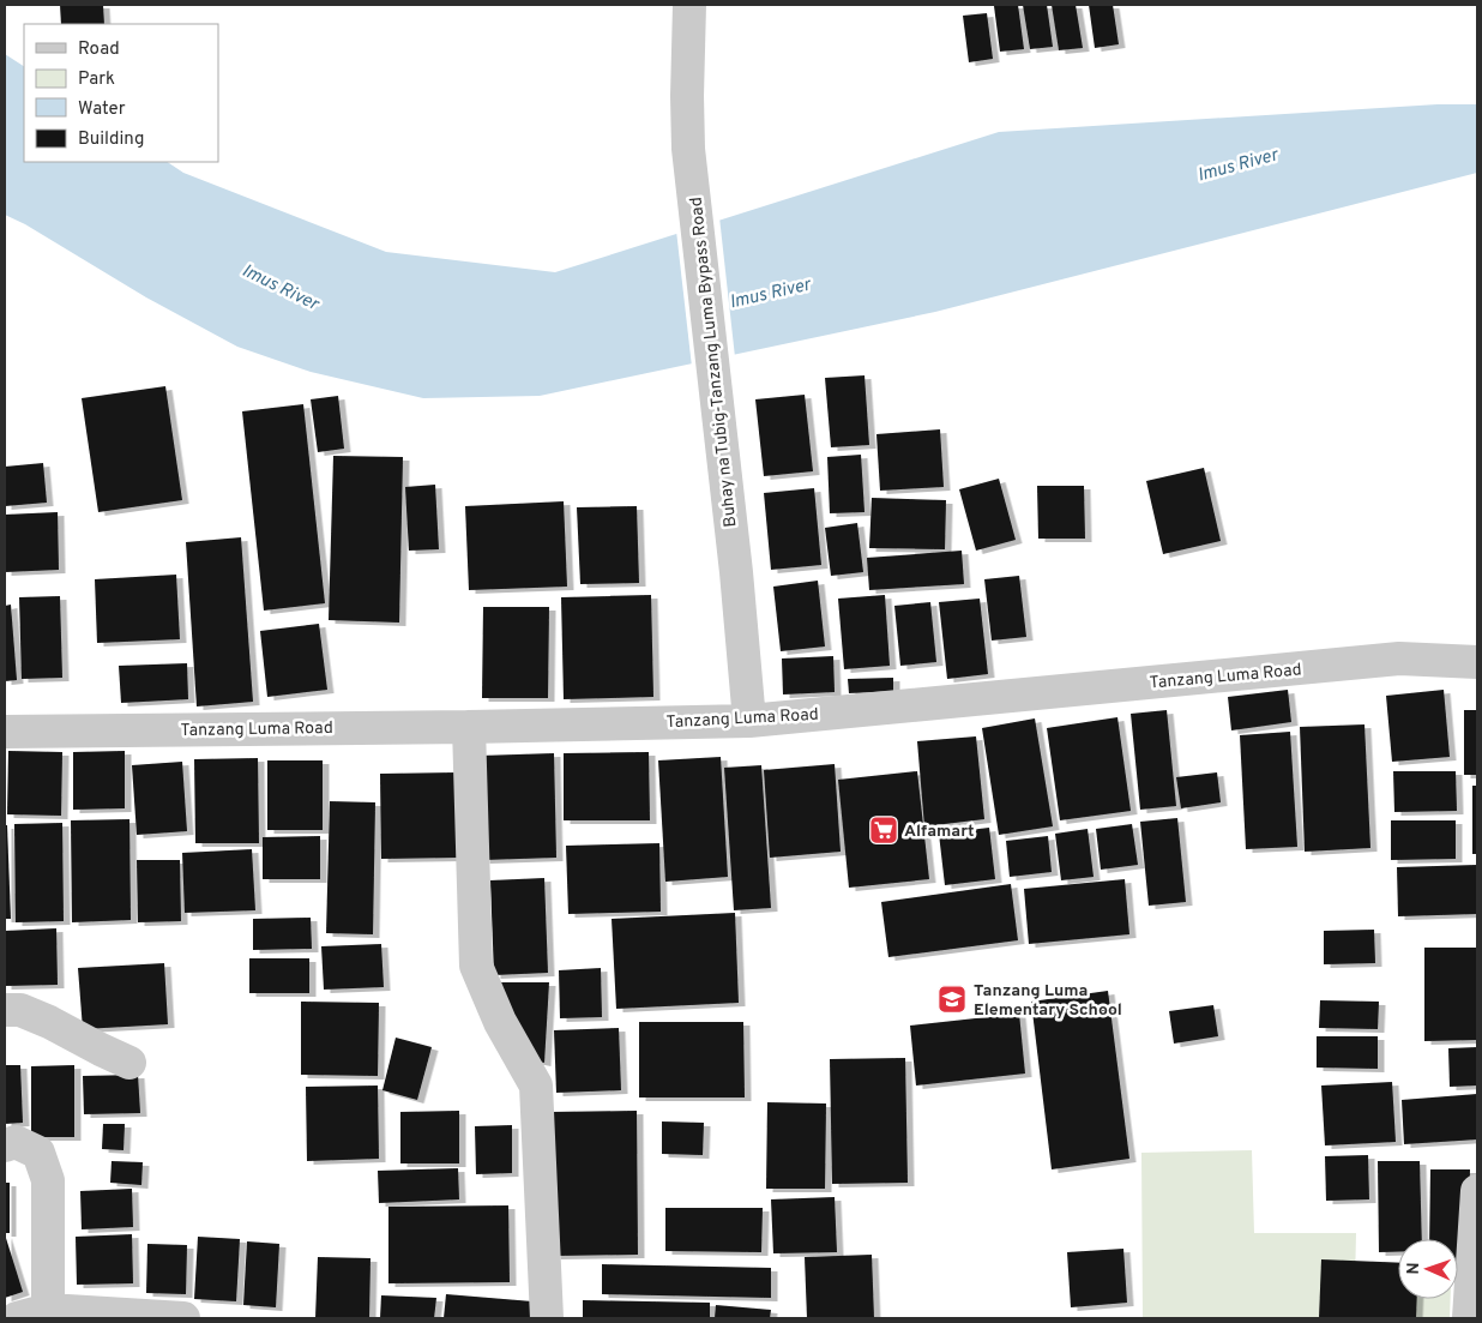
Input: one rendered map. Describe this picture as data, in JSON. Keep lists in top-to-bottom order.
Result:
{
  "streets": {
    "street": ["Buhay na Tubig-Tanzang Luma Bypass Road", "Tanzang Luma Road"]
  },
  "crossings": [
    ["Buhay na Tubig-Tanzang Luma Bypass Road", "Tanzang Luma Road"]
  ],
  "water": ["Imus River"],
  "places": {
    "supermarket": ["Alfamart"],
    "school or university": ["Tanzang Luma Elementary School"]
  },
  "legend": [
    "Road",
    "Park",
    "Water",
    "Building"
  ],
  "north": "left"
}
